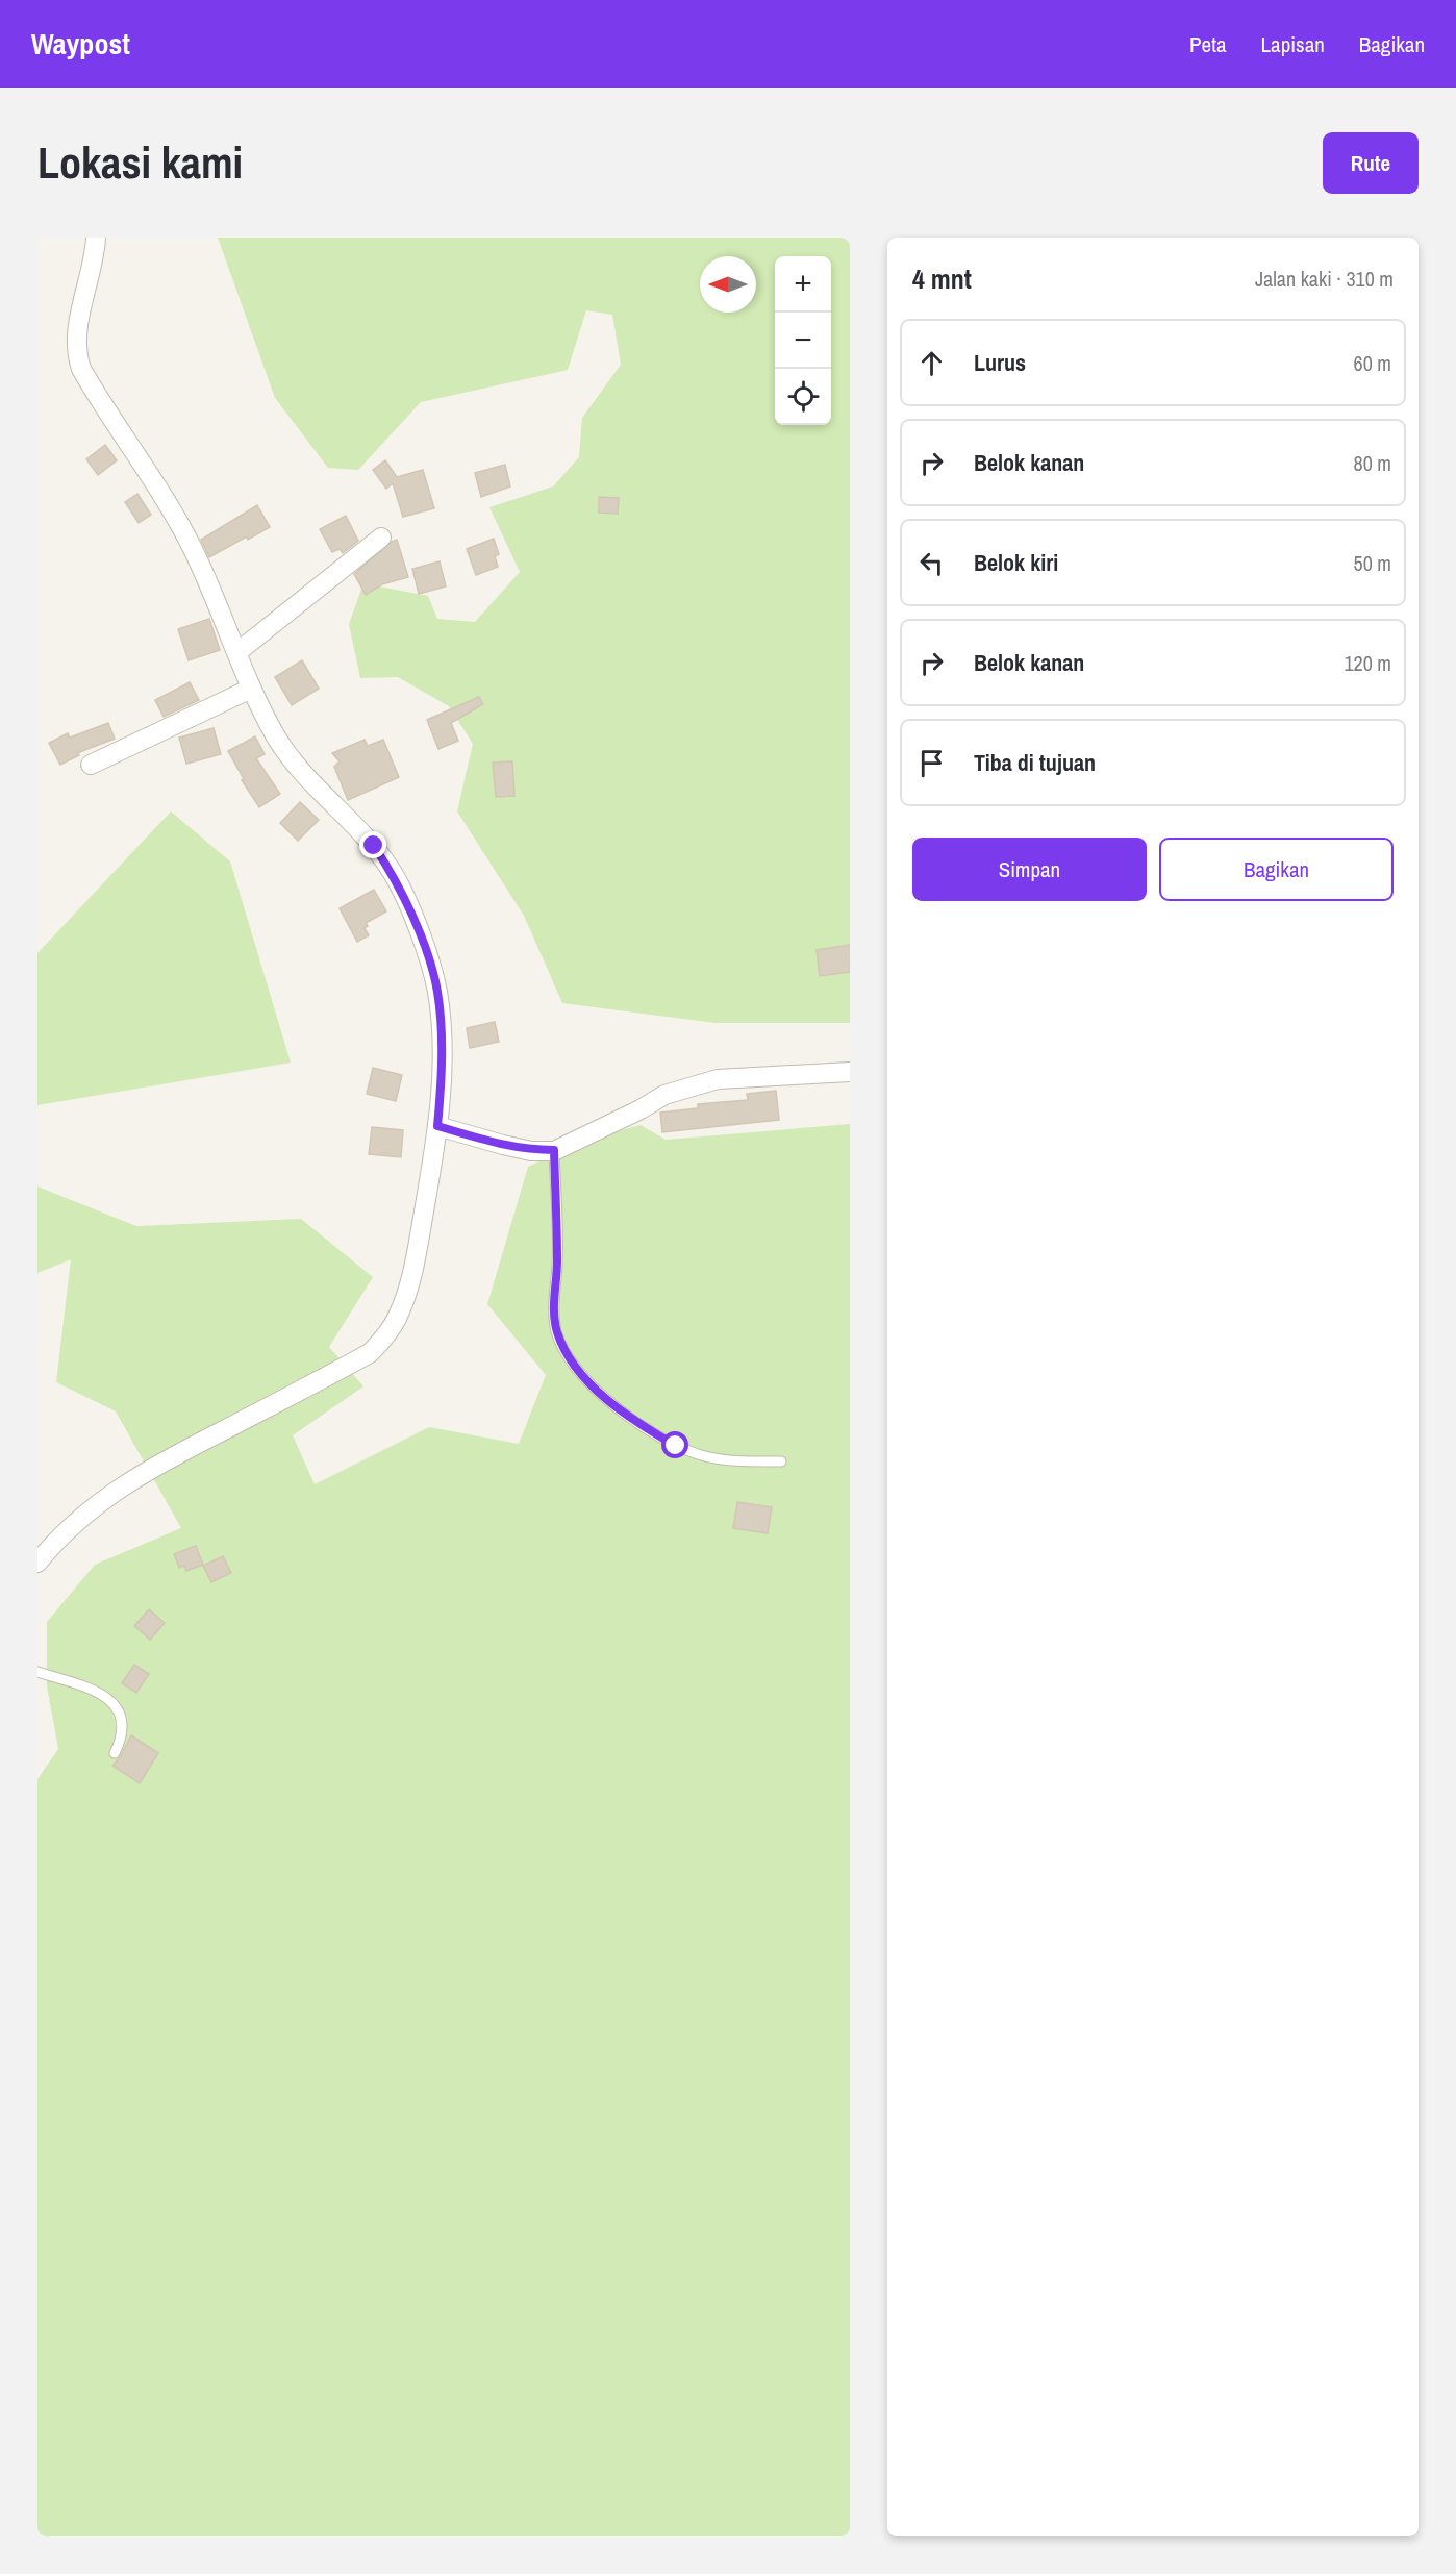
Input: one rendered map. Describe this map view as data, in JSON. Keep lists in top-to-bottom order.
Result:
{
  "north": "left",
  "page": {
    "header": "Waypost",
    "nav": ["Peta", "Lapisan", "Bagikan"],
    "buttons": [
      "Rute",
      ["Simpan", "Bagikan"]
    ],
    "title": "Lokasi kami",
    "heading": ["4 mnt", "Jalan kaki · 310 m"],
    "map_buttons": ["+", "−"],
    "list": [
      ["Lurus", "60 m"],
      ["Belok kanan", "80 m"],
      ["Belok kiri", "50 m"],
      ["Belok kanan", "120 m"],
      "Tiba di tujuan"
    ]
  }
}
